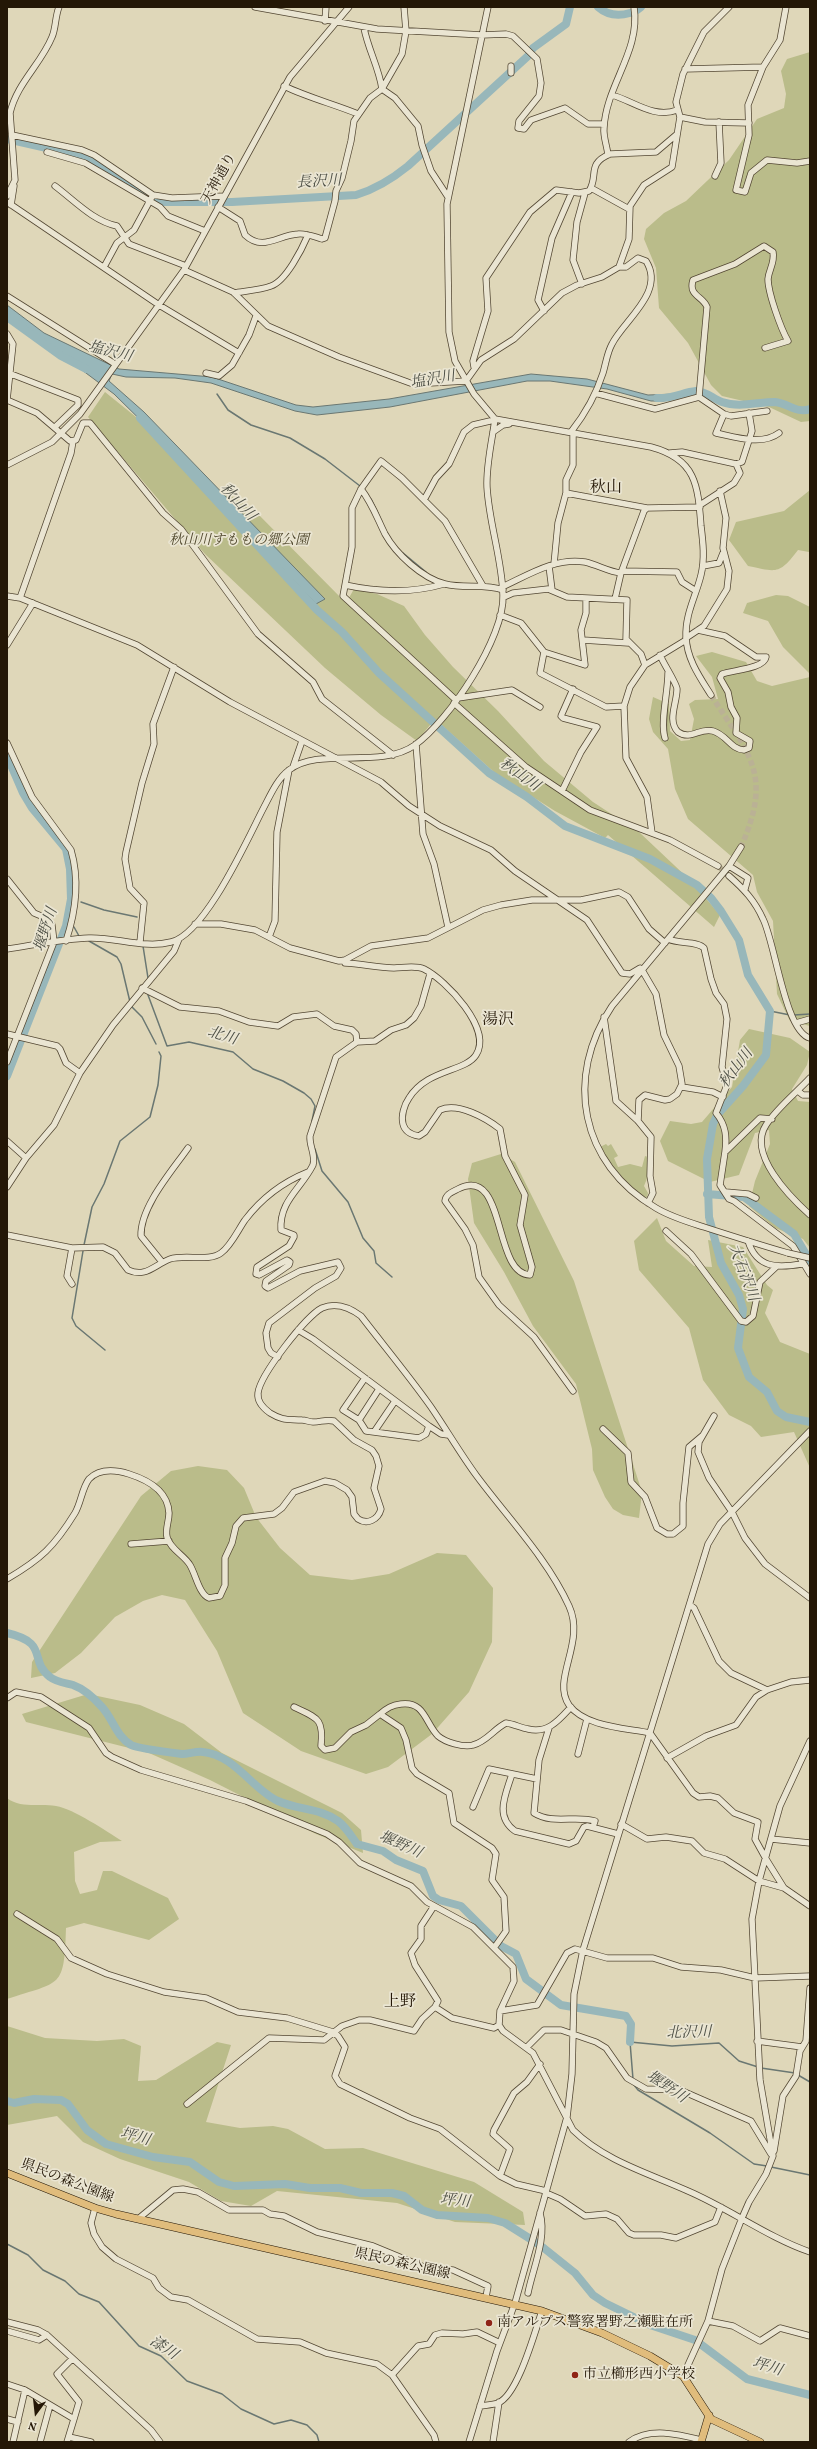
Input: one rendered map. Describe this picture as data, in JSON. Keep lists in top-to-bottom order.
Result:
{
  "streets": {
    "main road": ["県民の森公園線"],
    "street": ["天神通り"]
  },
  "districts": ["秋山", "湯沢", "上野"],
  "water": [
    "長沢川",
    "塩沢川",
    "秋山川",
    "堰野川",
    "北川",
    "大石沢川",
    "北沢川",
    "坪川",
    "漆川"
  ],
  "parks": ["秋山川すももの郷公園"],
  "places": ["南アルプス警察署野之瀬駐在所", "市立櫛形西小学校"],
  "north": "bottom"
}
